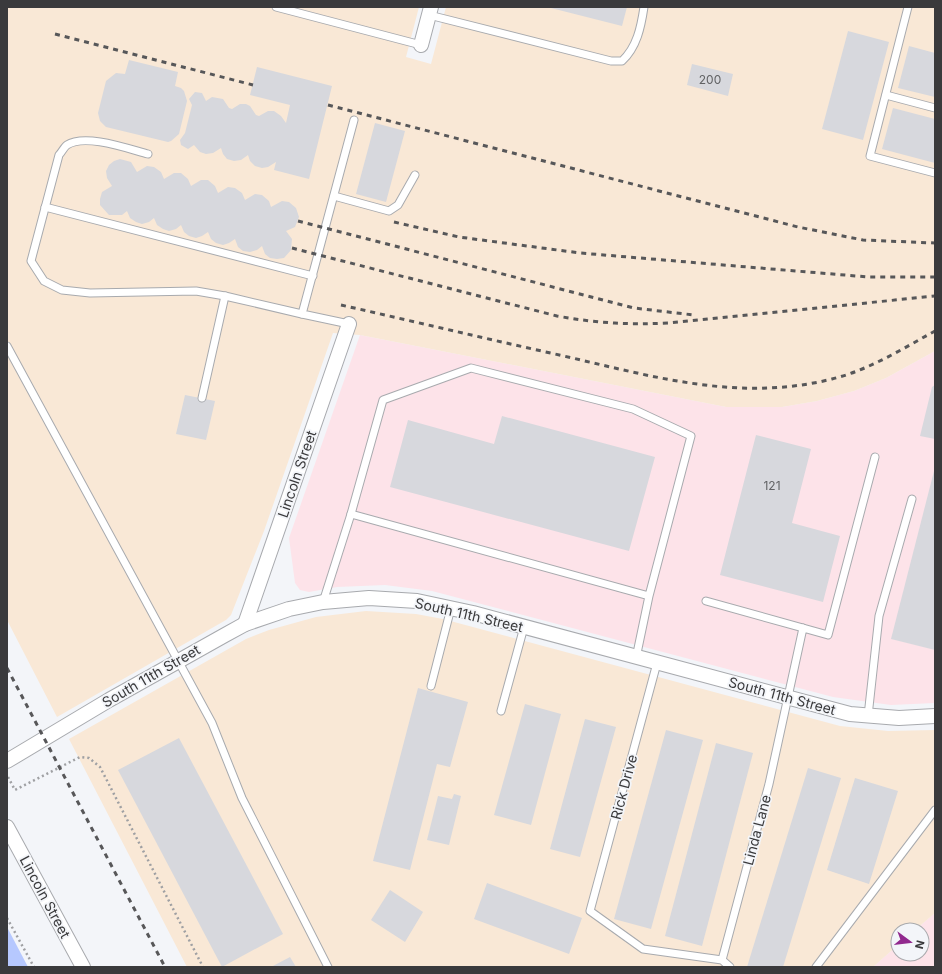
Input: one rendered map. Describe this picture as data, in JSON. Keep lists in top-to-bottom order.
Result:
{
  "streets": {
    "street": ["Lincoln Street", "South 11th Street"],
    "lane": ["Rick Drive", "Linda Lane"]
  },
  "crossings": [
    ["Lincoln Street", "South 11th Street"],
    ["South 11th Street", "Rick Drive"],
    ["South 11th Street", "Linda Lane"],
    ["Rick Drive", "Linda Lane"]
  ],
  "house_numbers": ["200", "121"],
  "north": "right"
}
